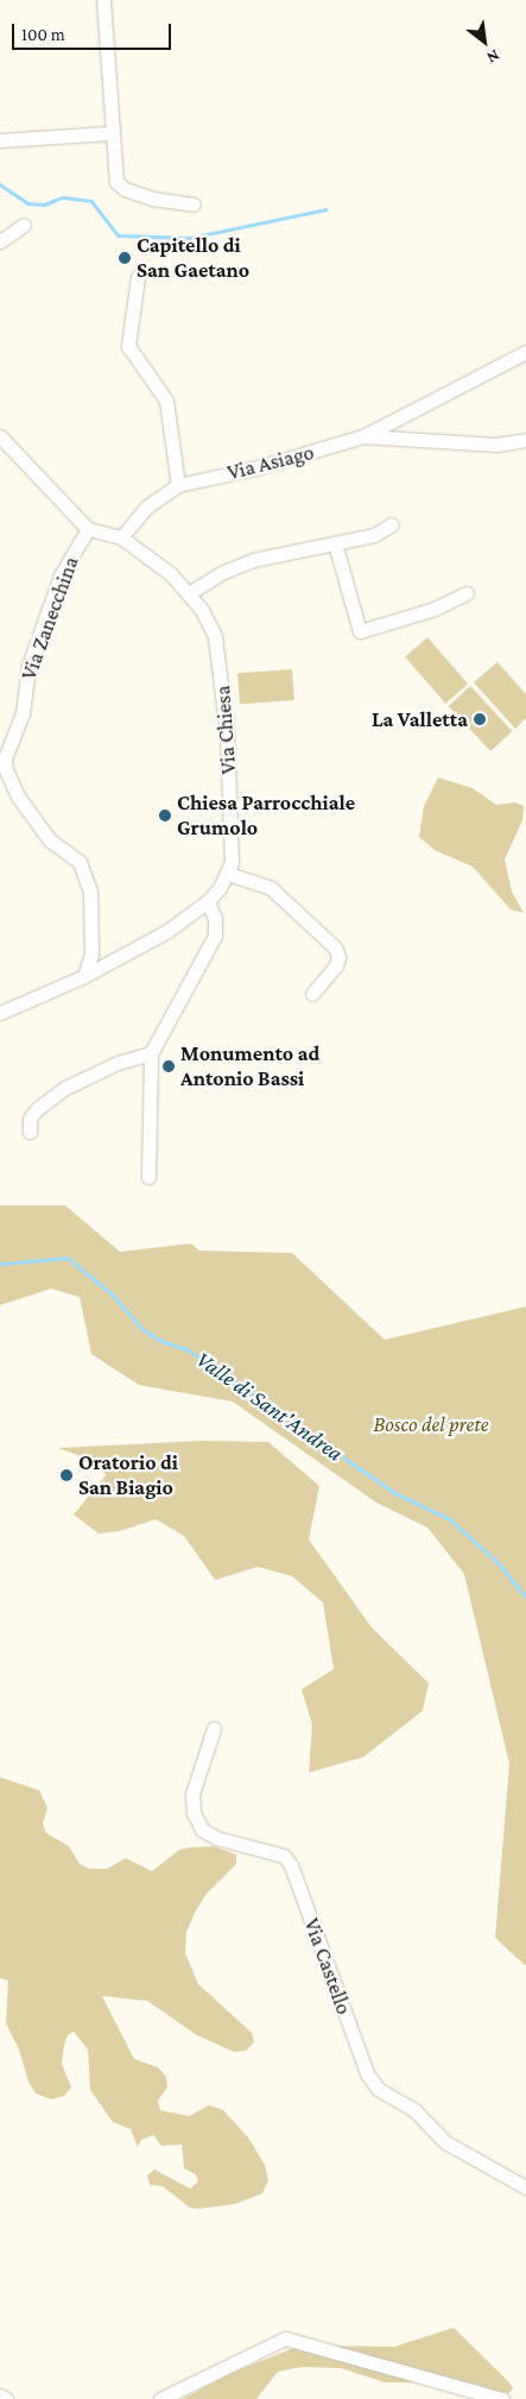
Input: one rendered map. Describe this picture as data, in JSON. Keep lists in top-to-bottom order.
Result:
{
  "streets": {
    "street": [
      "Via Asiago",
      "Via Zanecchina",
      "Via Chiesa",
      "Via Castello"
    ]
  },
  "crossings": [
    ["Via Asiago", "Via Chiesa"],
    ["Via Zanecchina", "Via Chiesa"]
  ],
  "water": ["Valle di Sant'Andrea"],
  "parks": ["Bosco del prete"],
  "places": [
    "Capitello di San Gaetano",
    "La Valletta",
    "Chiesa Parrocchiale Grumolo",
    "Monumento ad Antonio Bassi",
    "Oratorio di San Biagio"
  ],
  "scale_bar": "100 m",
  "north": "bottom right"
}
